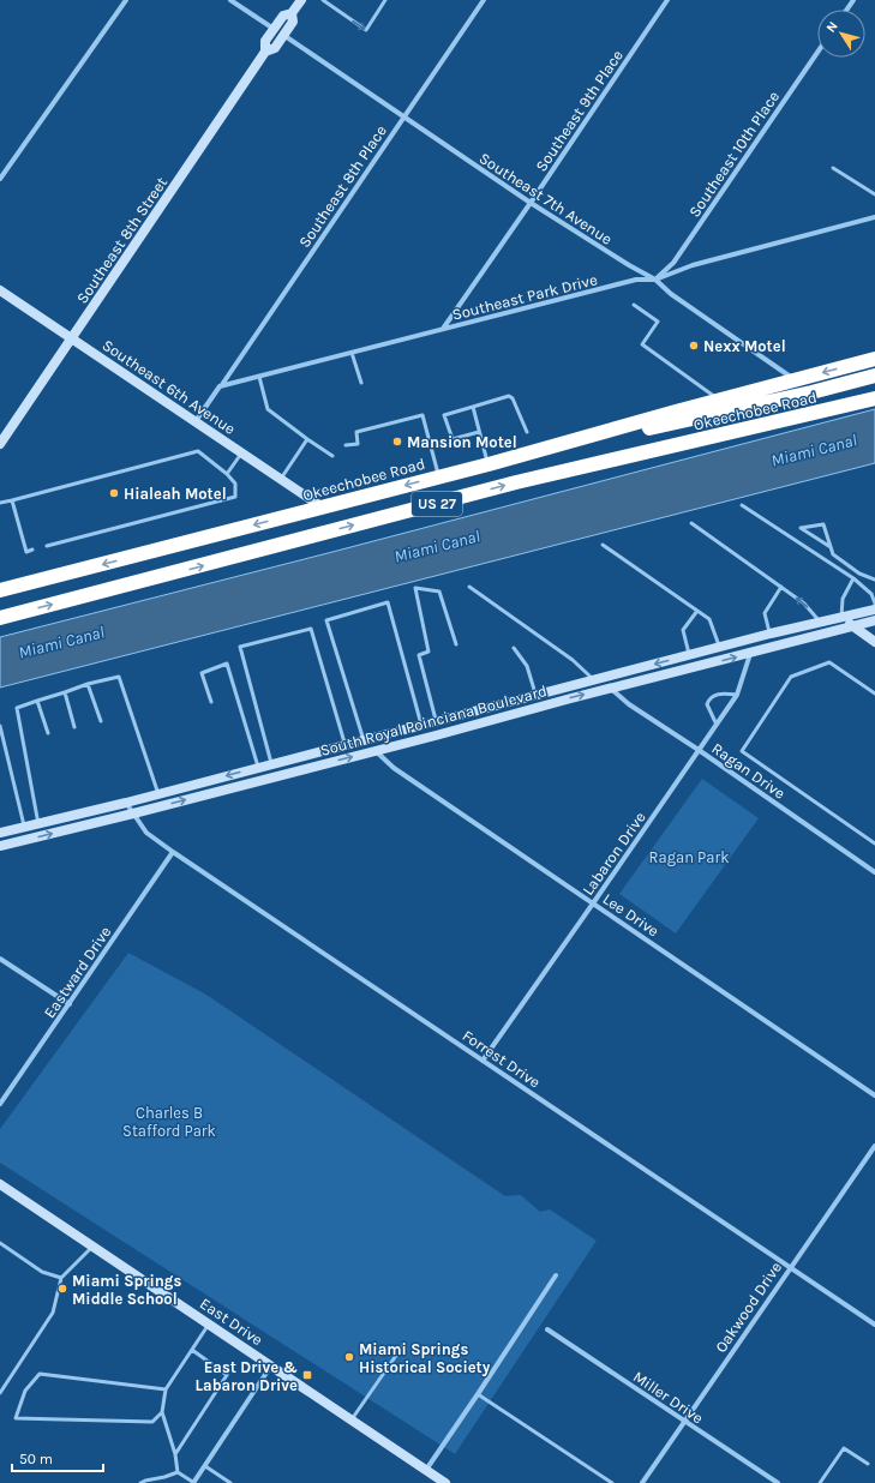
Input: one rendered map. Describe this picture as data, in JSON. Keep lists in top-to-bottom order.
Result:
{
  "streets": {
    "highway": ["Okeechobee Road", "US 27"],
    "street": [
      "Southeast 9th Place",
      "Southeast 10th Place",
      "Southeast 8th Place",
      "Southeast 7th Avenue",
      "Southeast 8th Street",
      "Southeast Park Drive",
      "Southeast 6th Avenue",
      "South Royal Poinciana Boulevard",
      "Ragan Drive",
      "Labaron Drive",
      "Lee Drive",
      "Eastward Drive",
      "Forrest Drive",
      "Oakwood Drive",
      "East Drive",
      "Miller Drive"
    ]
  },
  "crossings": [
    ["Southeast 9th Place", "Southeast 7th Avenue"],
    ["Southeast 9th Place", "Southeast Park Drive"],
    ["Southeast 10th Place", "Southeast 7th Avenue"],
    ["Southeast 10th Place", "Southeast Park Drive"],
    ["Southeast 8th Place", "Southeast 7th Avenue"],
    ["Southeast 8th Place", "Southeast Park Drive"],
    ["Southeast 7th Avenue", "Southeast 8th Street"],
    ["Southeast 7th Avenue", "Southeast Park Drive"],
    ["Southeast 7th Avenue", "Okeechobee Road"],
    ["Southeast 8th Street", "Southeast 6th Avenue"],
    ["Southeast 6th Avenue", "Okeechobee Road"],
    ["South Royal Poinciana Boulevard", "Ragan Drive"],
    ["South Royal Poinciana Boulevard", "Labaron Drive"],
    ["South Royal Poinciana Boulevard", "Lee Drive"],
    ["South Royal Poinciana Boulevard", "Forrest Drive"],
    ["Ragan Drive", "Labaron Drive"],
    ["Labaron Drive", "Lee Drive"],
    ["Labaron Drive", "Forrest Drive"],
    ["Eastward Drive", "Forrest Drive"],
    ["Forrest Drive", "Oakwood Drive"],
    ["Oakwood Drive", "Miller Drive"]
  ],
  "water": ["Miami Canal"],
  "parks": ["Ragan Park", "Charles B Stafford Park"],
  "places": {
    "other": [
      "Nexx Motel",
      "Mansion Motel",
      "Hialeah Motel",
      "Miami Springs Middle School",
      "Miami Springs Historical Society"
    ],
    "transit": ["East Drive & Labaron Drive"]
  },
  "scale_bar": "50 m",
  "north": "top left"
}
